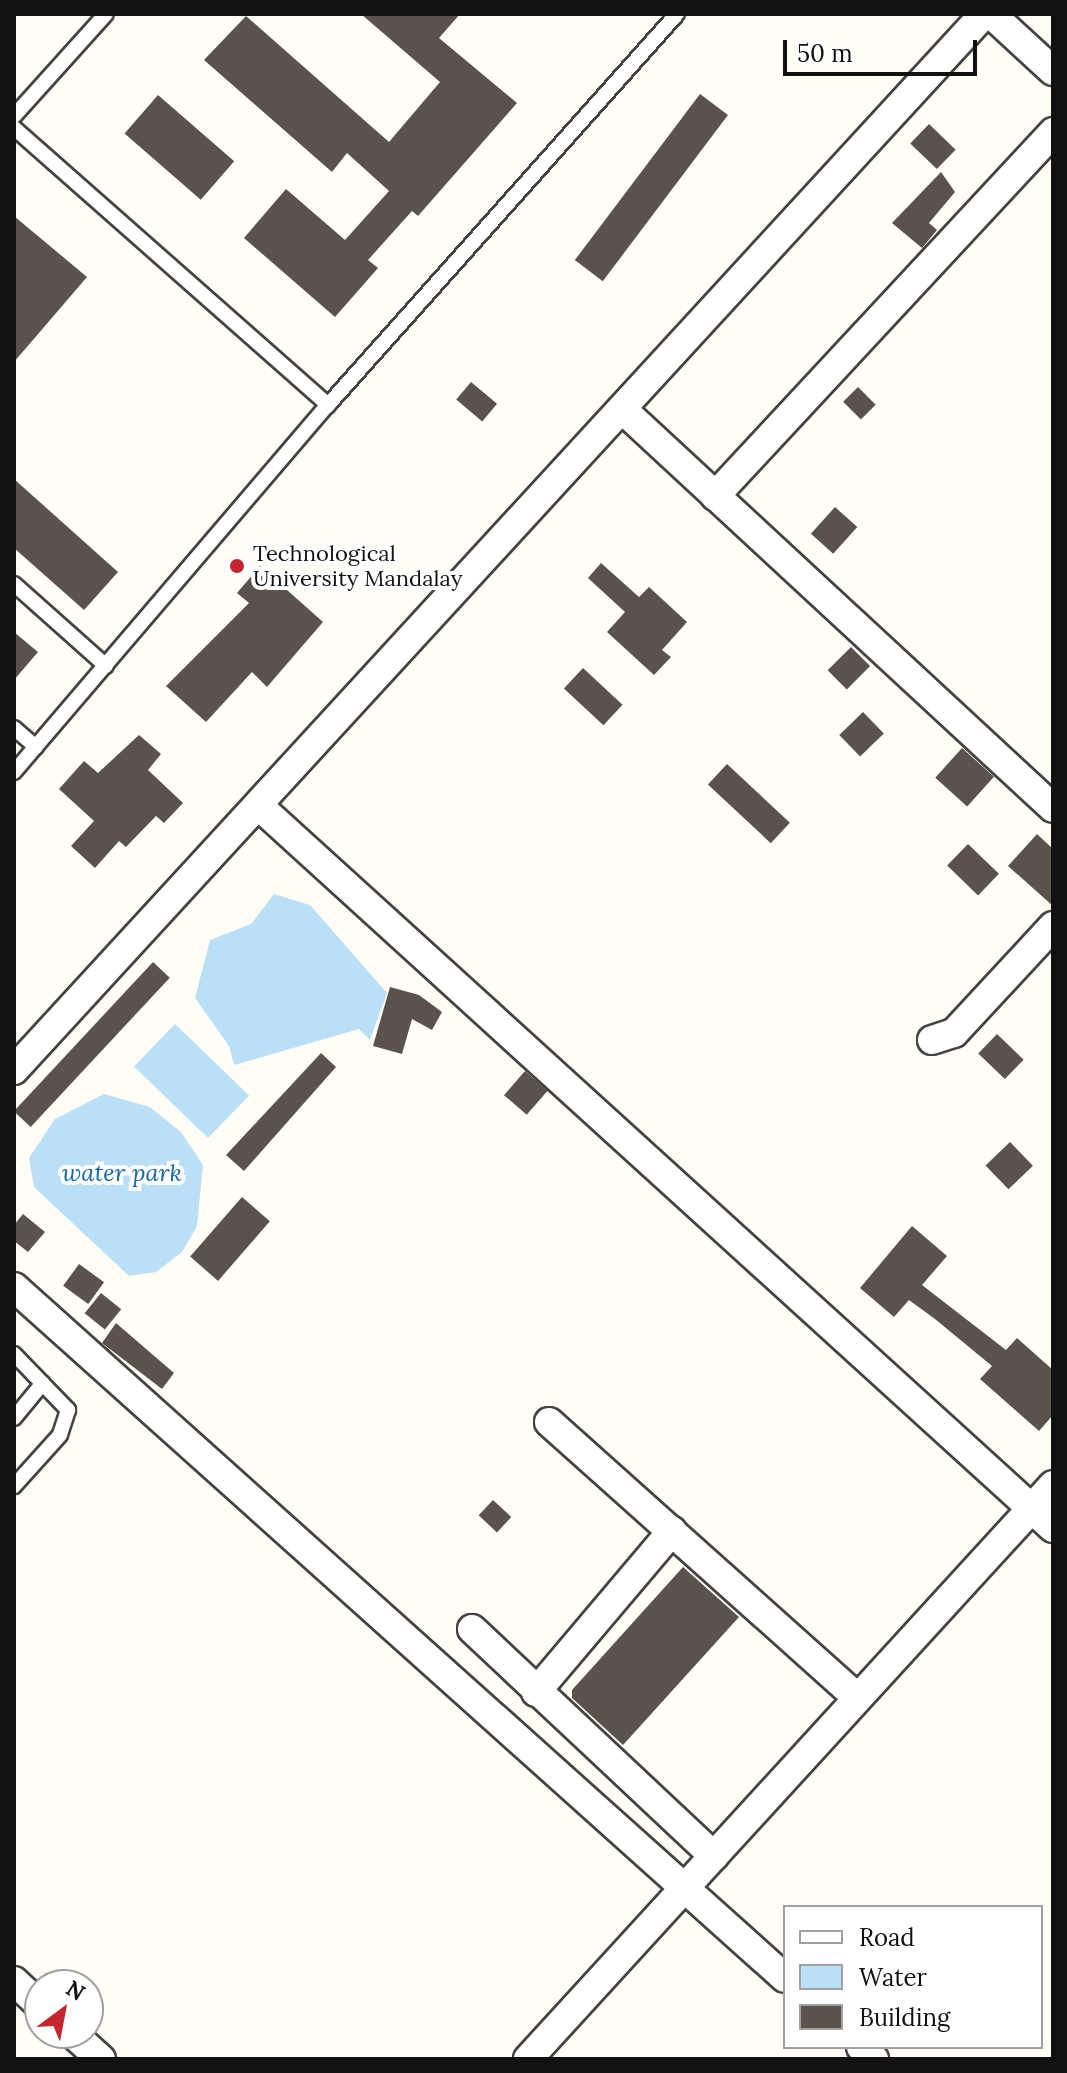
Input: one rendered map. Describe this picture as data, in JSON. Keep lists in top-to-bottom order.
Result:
{
  "water": ["water park"],
  "places": ["Technological University Mandalay"],
  "legend": ["Road", "Water", "Building"],
  "scale_bar": "50 m",
  "north": "top right"
}
